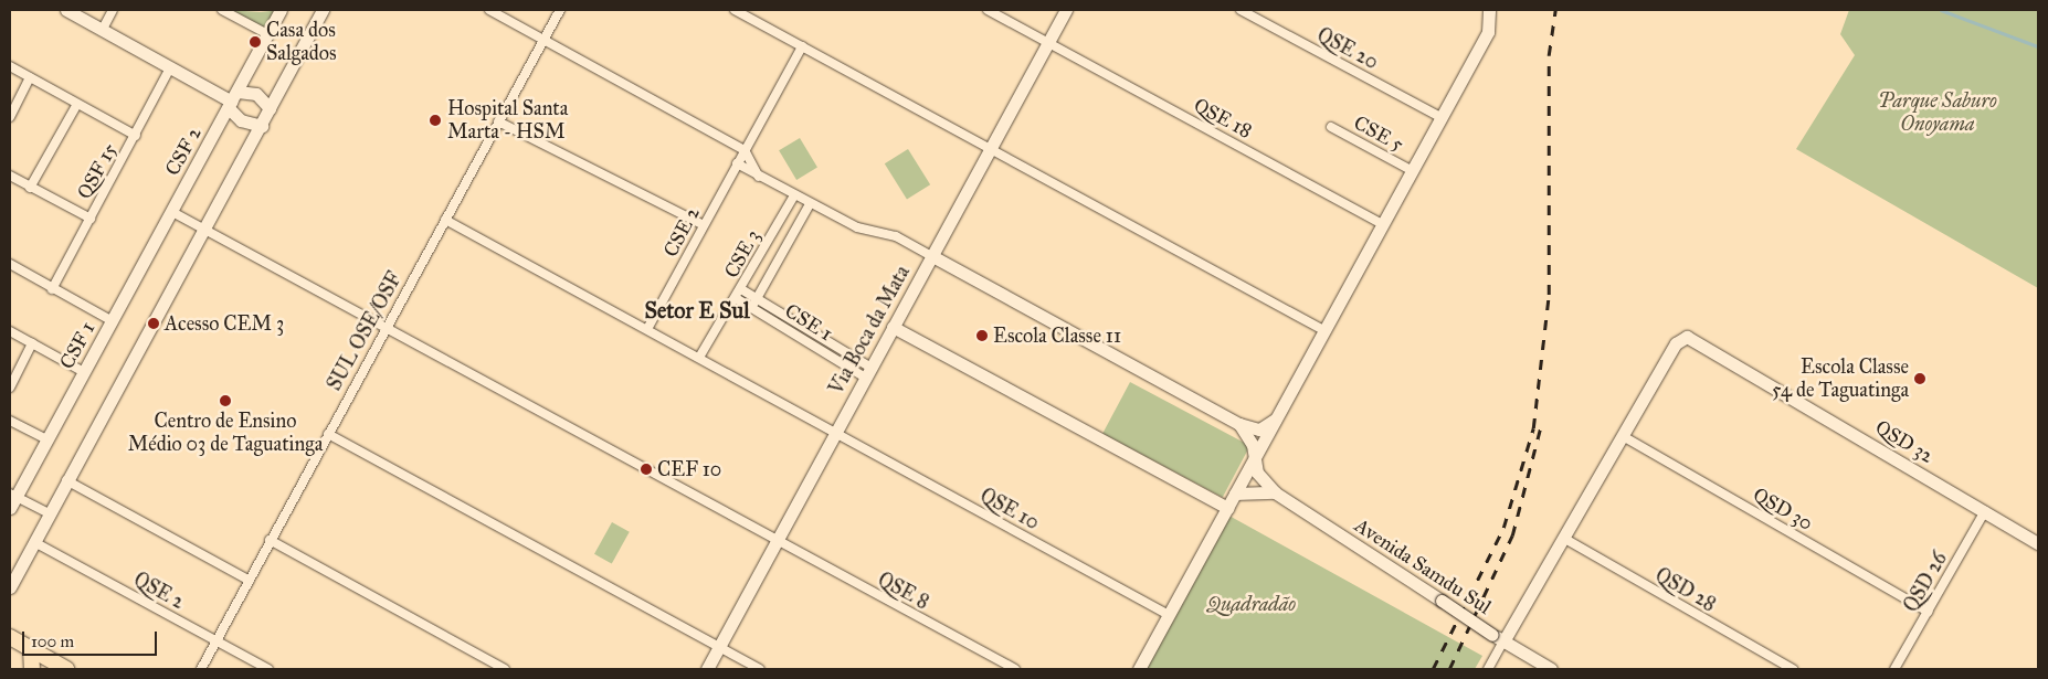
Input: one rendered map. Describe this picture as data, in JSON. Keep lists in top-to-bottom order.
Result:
{
  "streets": {
    "street": [
      "QSE 20",
      "QSE 18",
      "CSE 5",
      "CSF 2",
      "QSF 15",
      "CSE 2",
      "CSE 3",
      "CSE 1",
      "Via Boca da Mata",
      "SUL OSE/OSF",
      "CSF 1",
      "QSD 32",
      "QSE 10",
      "QSD 30",
      "Avenida Samdu Sul",
      "QSD 26",
      "QSD 28",
      "QSE 2",
      "QSE 8"
    ]
  },
  "crossings": [
    ["QSE 18", "Via Boca da Mata"],
    ["CSF 2", "CSF 1"],
    ["CSF 2", "QSE 8"],
    ["CSE 2", "QSE 10"],
    ["CSE 3", "CSE 1"],
    ["CSE 3", "QSE 10"],
    ["CSE 1", "Via Boca da Mata"],
    ["Via Boca da Mata", "QSE 10"],
    ["Via Boca da Mata", "QSE 8"],
    ["SUL OSE/OSF", "QSE 10"],
    ["SUL OSE/OSF", "QSE 2"],
    ["SUL OSE/OSF", "QSE 8"],
    ["CSF 1", "QSE 8"],
    ["QSD 32", "QSD 30"],
    ["QSD 32", "QSD 26"],
    ["QSD 30", "QSD 26"]
  ],
  "districts": ["Setor E Sul"],
  "parks": ["Parque Saburo Onoyama", "Quadradão"],
  "places": [
    "Casa dos Salgados",
    "Hospital Santa Marta - HSM",
    "Acesso CEM 3",
    "Escola Classe 11",
    "Escola Classe 54 de Taguatinga",
    "Centro de Ensino Médio 03 de Taguatinga",
    "CEF 10"
  ],
  "scale_bar": "100 m"
}
